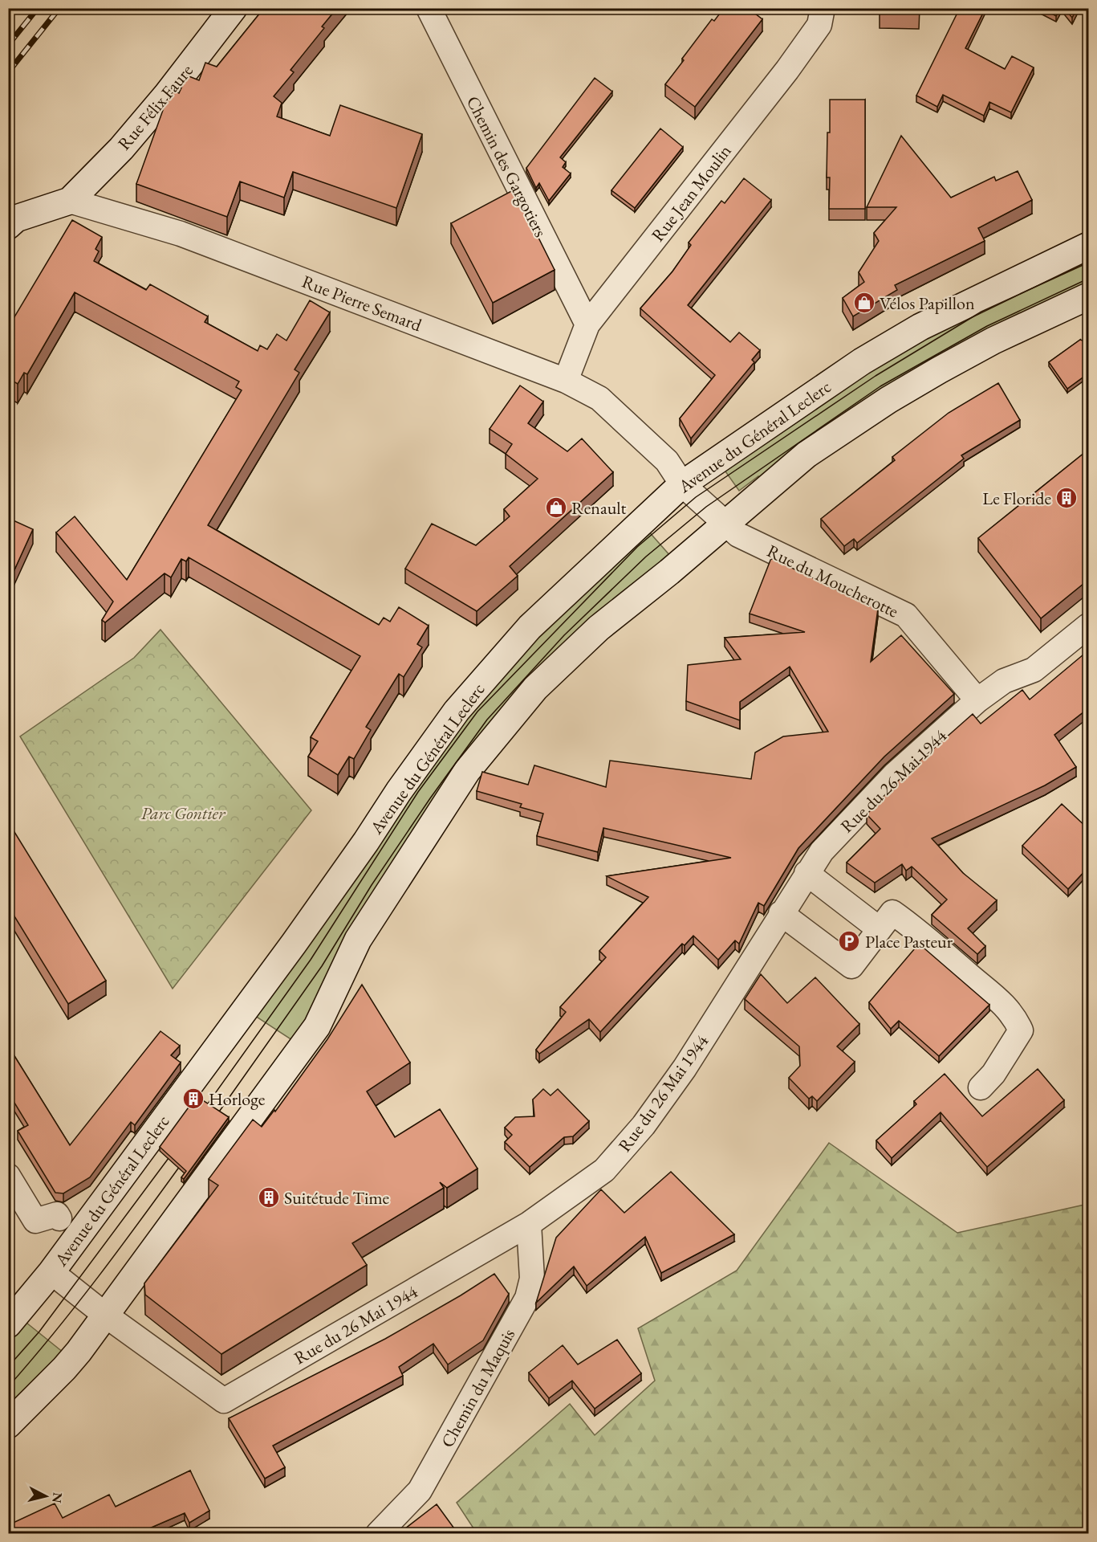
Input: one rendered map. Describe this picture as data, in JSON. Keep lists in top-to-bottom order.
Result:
{
  "streets": {
    "main road": ["Rue Félix Faure", "Avenue du Général Leclerc"],
    "street": [
      "Chemin des Gargotiers",
      "Rue Jean Moulin",
      "Rue Pierre Semard",
      "Rue du Moucherotte",
      "Rue du 26 Mai 1944",
      "Chemin du Maquis"
    ]
  },
  "crossings": [
    ["Rue Félix Faure", "Rue Pierre Semard"],
    ["Chemin des Gargotiers", "Rue Jean Moulin"],
    ["Rue Jean Moulin", "Rue Pierre Semard"],
    ["Rue Pierre Semard", "Avenue du Général Leclerc"],
    ["Rue Pierre Semard", "Rue du Moucherotte"],
    ["Avenue du Général Leclerc", "Rue du Moucherotte"],
    ["Avenue du Général Leclerc", "Rue du 26 Mai 1944"],
    ["Rue du Moucherotte", "Rue du 26 Mai 1944"],
    ["Rue du 26 Mai 1944", "Chemin du Maquis"]
  ],
  "parks": ["Parc Gontier"],
  "places": {
    "shop": ["Vélos Papillon", "Renault"],
    "building": ["Le Floride", "Horloge", "Suitétude Time"],
    "parking": ["Place Pasteur"]
  },
  "north": "right"
}
